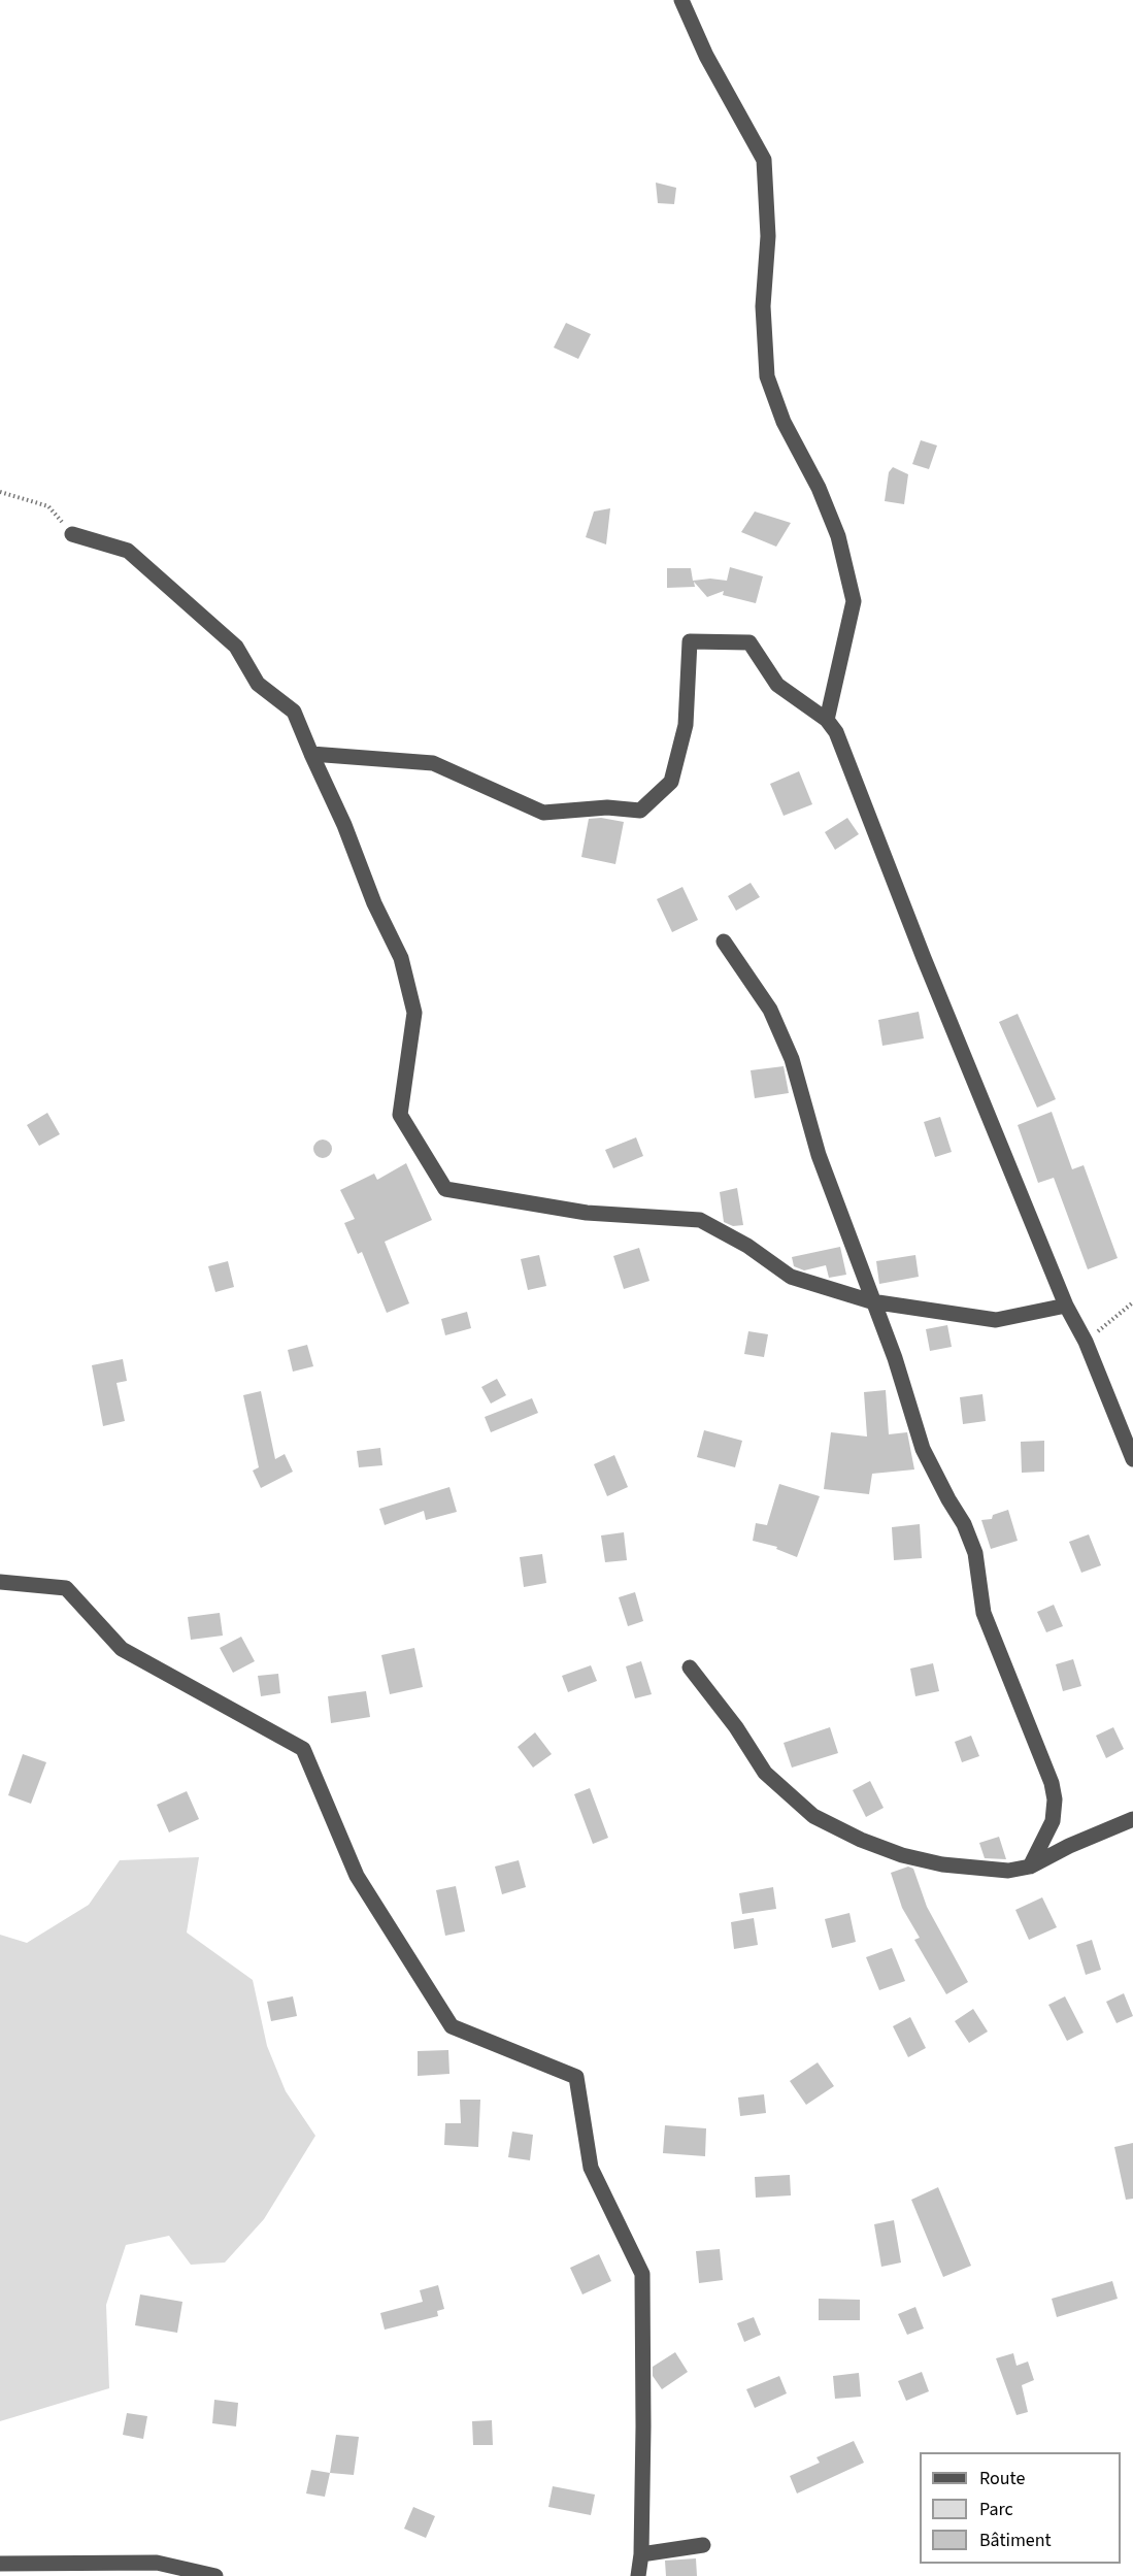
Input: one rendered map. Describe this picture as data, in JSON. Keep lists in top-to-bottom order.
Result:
{
  "legend": ["Route", "Parc", "Bâtiment"]
}
